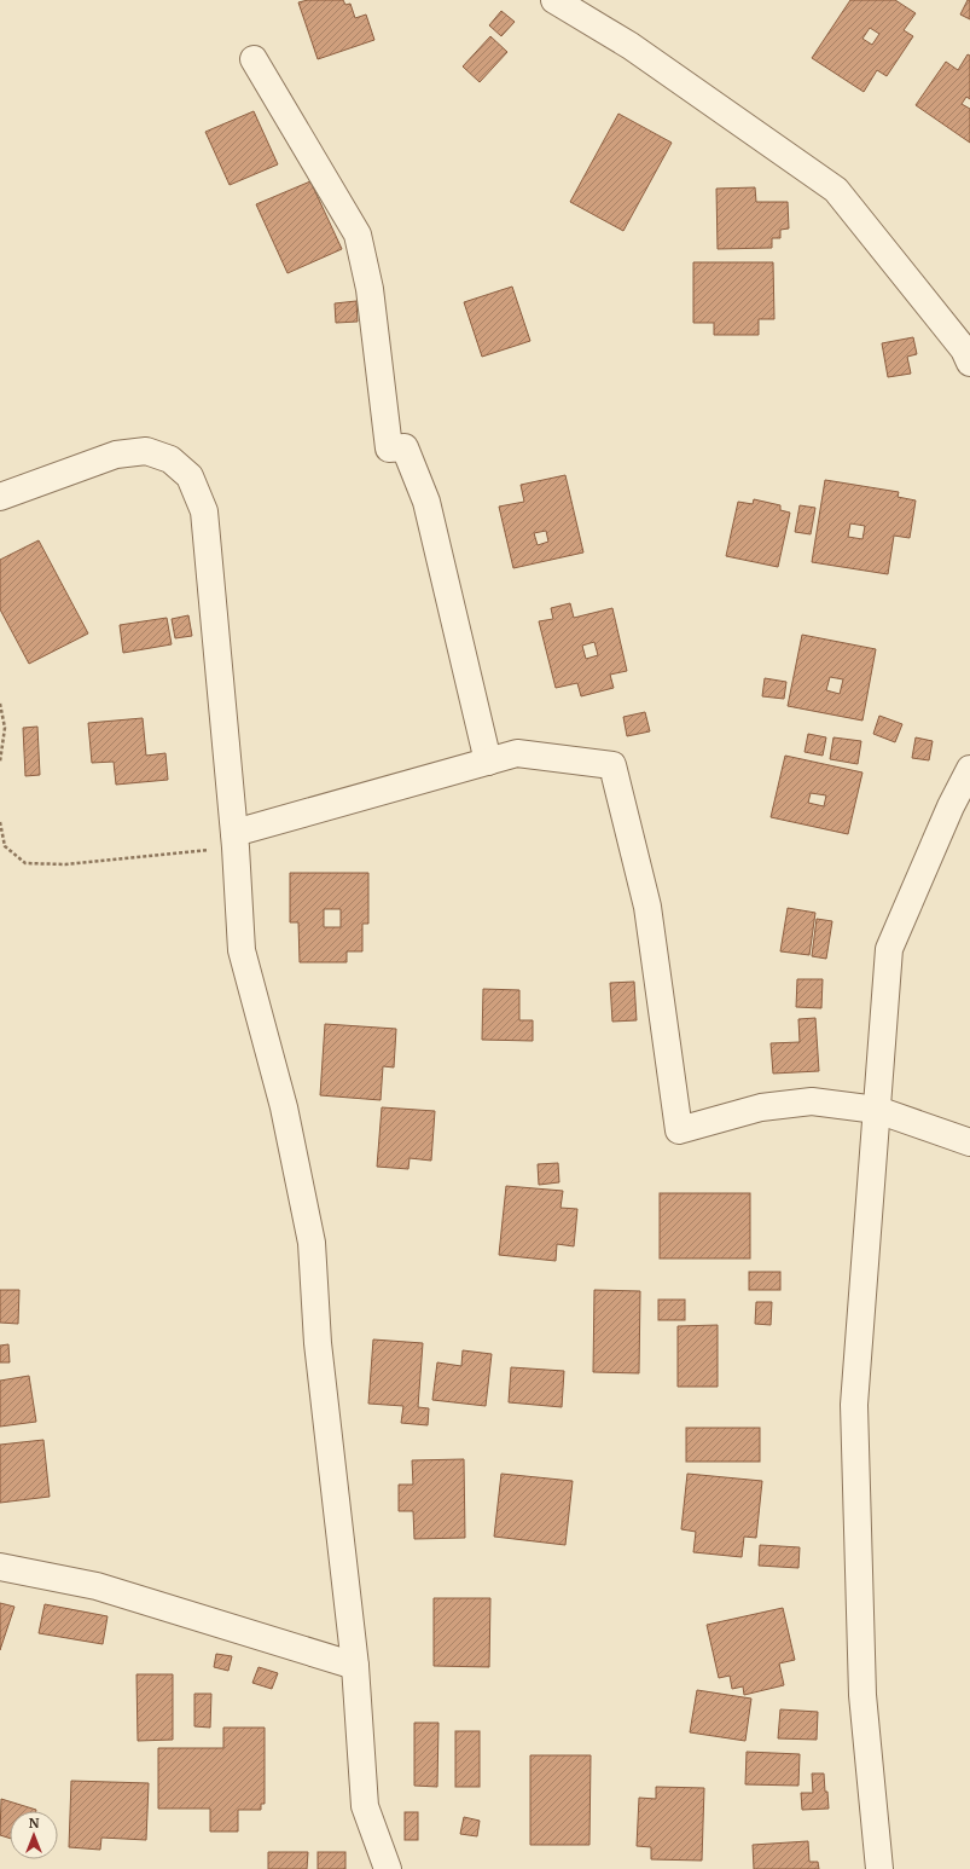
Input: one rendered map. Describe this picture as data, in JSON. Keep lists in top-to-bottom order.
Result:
{
  "north": "top"
}
